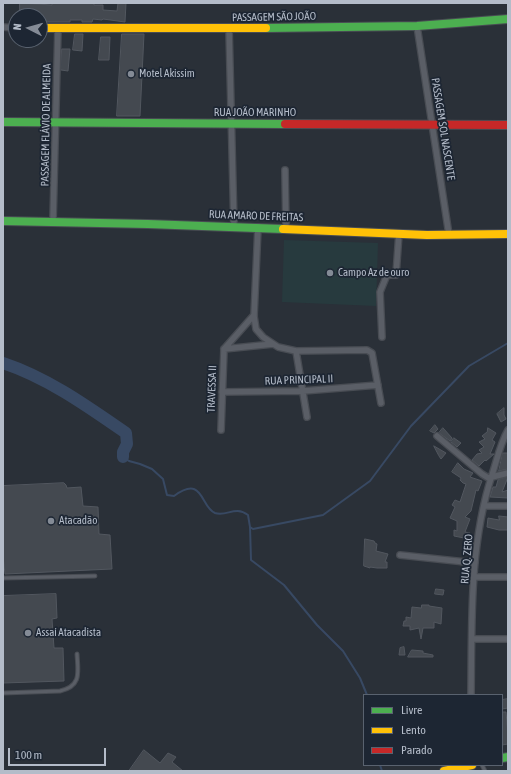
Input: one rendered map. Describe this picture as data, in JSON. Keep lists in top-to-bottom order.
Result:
{
  "streets": {
    "street": [
      "PASSAGEM SÃO JOÃO",
      "RUA JOÃO MARINHO",
      "PASSAGEM FLÁVIO DE ALMEIDA",
      "PASSAGEM SOL NASCENTE",
      "RUA AMARO DE FREITAS",
      "RUA PRINCIPAL II",
      "TRAVESSA II",
      "RUA Q. ZERO"
    ]
  },
  "crossings": [
    ["PASSAGEM SÃO JOÃO", "PASSAGEM FLÁVIO DE ALMEIDA"],
    ["PASSAGEM SÃO JOÃO", "PASSAGEM SOL NASCENTE"],
    ["RUA JOÃO MARINHO", "PASSAGEM FLÁVIO DE ALMEIDA"],
    ["RUA JOÃO MARINHO", "PASSAGEM SOL NASCENTE"],
    ["PASSAGEM FLÁVIO DE ALMEIDA", "RUA AMARO DE FREITAS"],
    ["PASSAGEM SOL NASCENTE", "RUA AMARO DE FREITAS"],
    ["RUA PRINCIPAL II", "TRAVESSA II"]
  ],
  "places": [
    "Motel Akissim",
    "Campo Az de ouro",
    "Atacadão",
    "Assaí Atacadista"
  ],
  "legend": ["Livre", "Lento", "Parado"],
  "scale_bar": "100 m",
  "north": "left"
}
